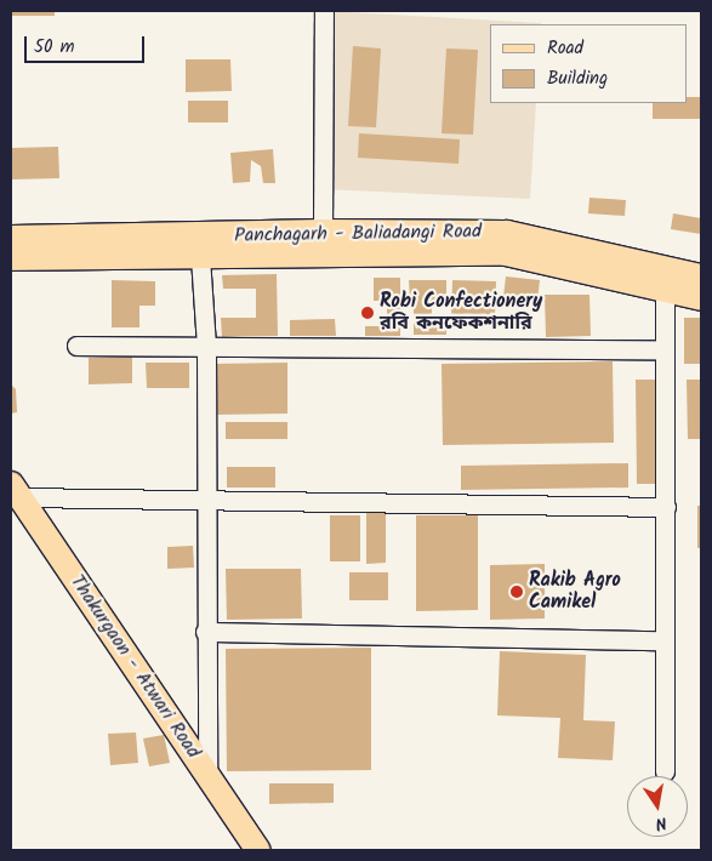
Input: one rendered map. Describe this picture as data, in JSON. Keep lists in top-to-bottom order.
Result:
{
  "streets": {
    "main road": ["Panchagarh - Baliadangi Road", "Thakurgaon - Atwari Road"]
  },
  "places": ["Robi Confectionery রবি কনফেকশনারি", "Rakib Agro Camikel"],
  "legend": ["Road", "Building"],
  "scale_bar": "50 m",
  "north": "bottom"
}
